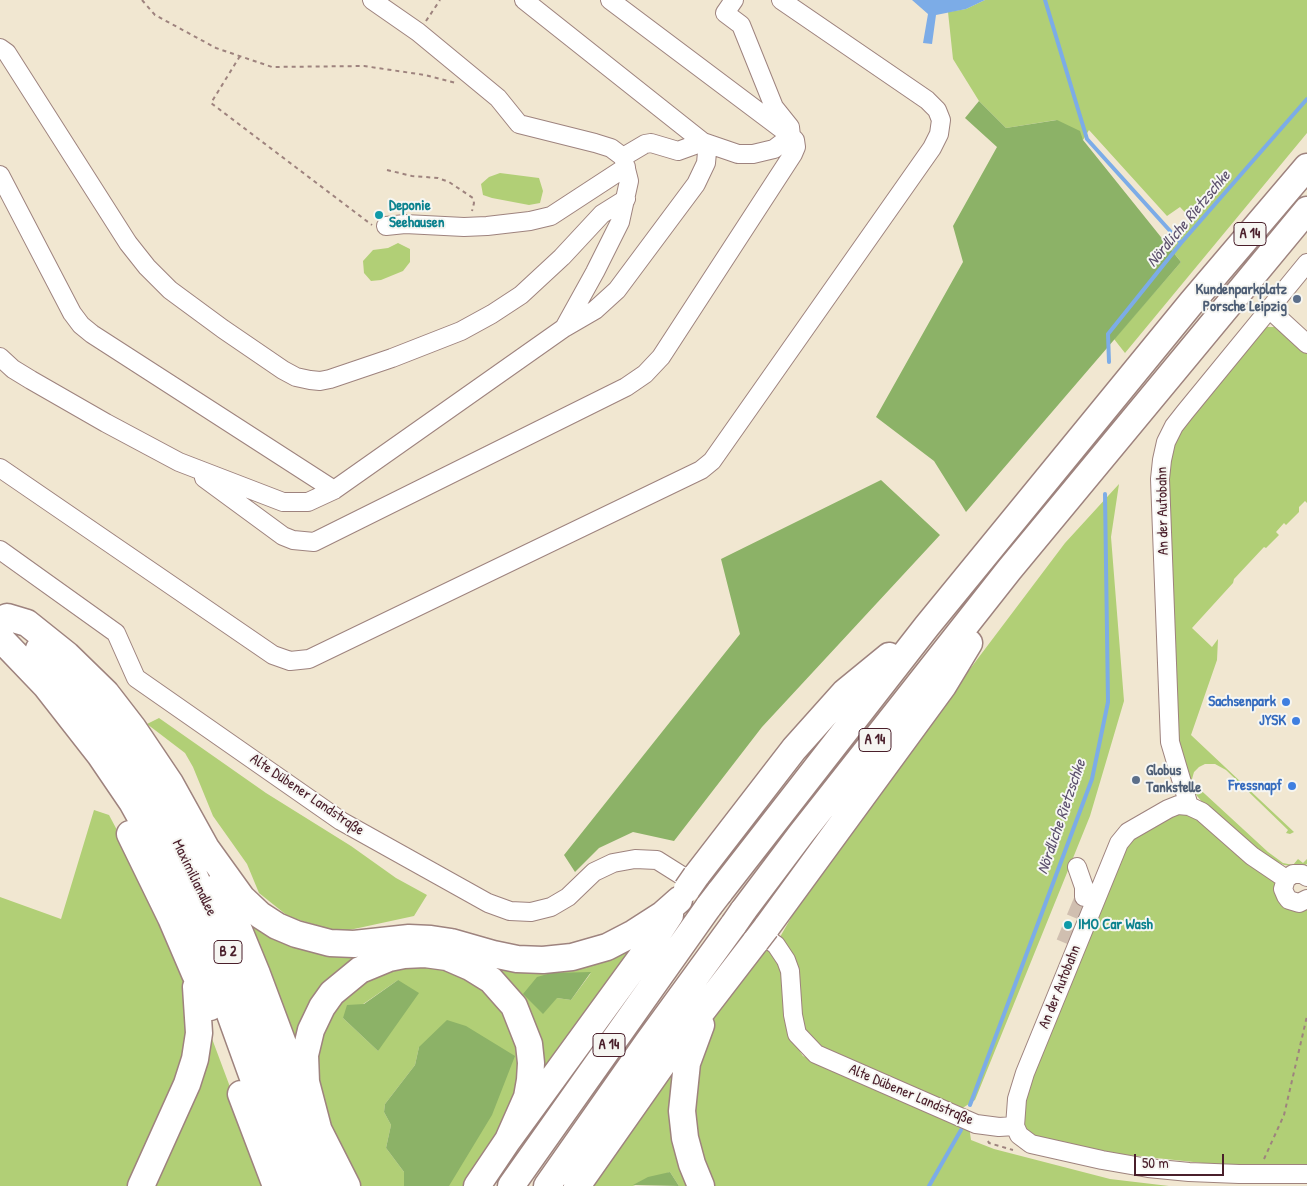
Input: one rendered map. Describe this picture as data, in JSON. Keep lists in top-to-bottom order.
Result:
{
  "streets": {
    "highway": ["A 14", "Maximilianallee", "B 2"],
    "street": ["An der Autobahn", "Alte Dübener Landstraße"]
  },
  "crossings": [
    ["An der Autobahn", "Alte Dübener Landstraße"]
  ],
  "water": ["Nördliche Rietzschke"],
  "places": [
    "Deponie Seehausen",
    "Kundenparkplatz Porsche Leipzig",
    "Sachsenpark",
    "JYSK",
    "Globus Tankstelle",
    "Fressnapf",
    "IMO Car Wash"
  ],
  "scale_bar": "50 m"
}
